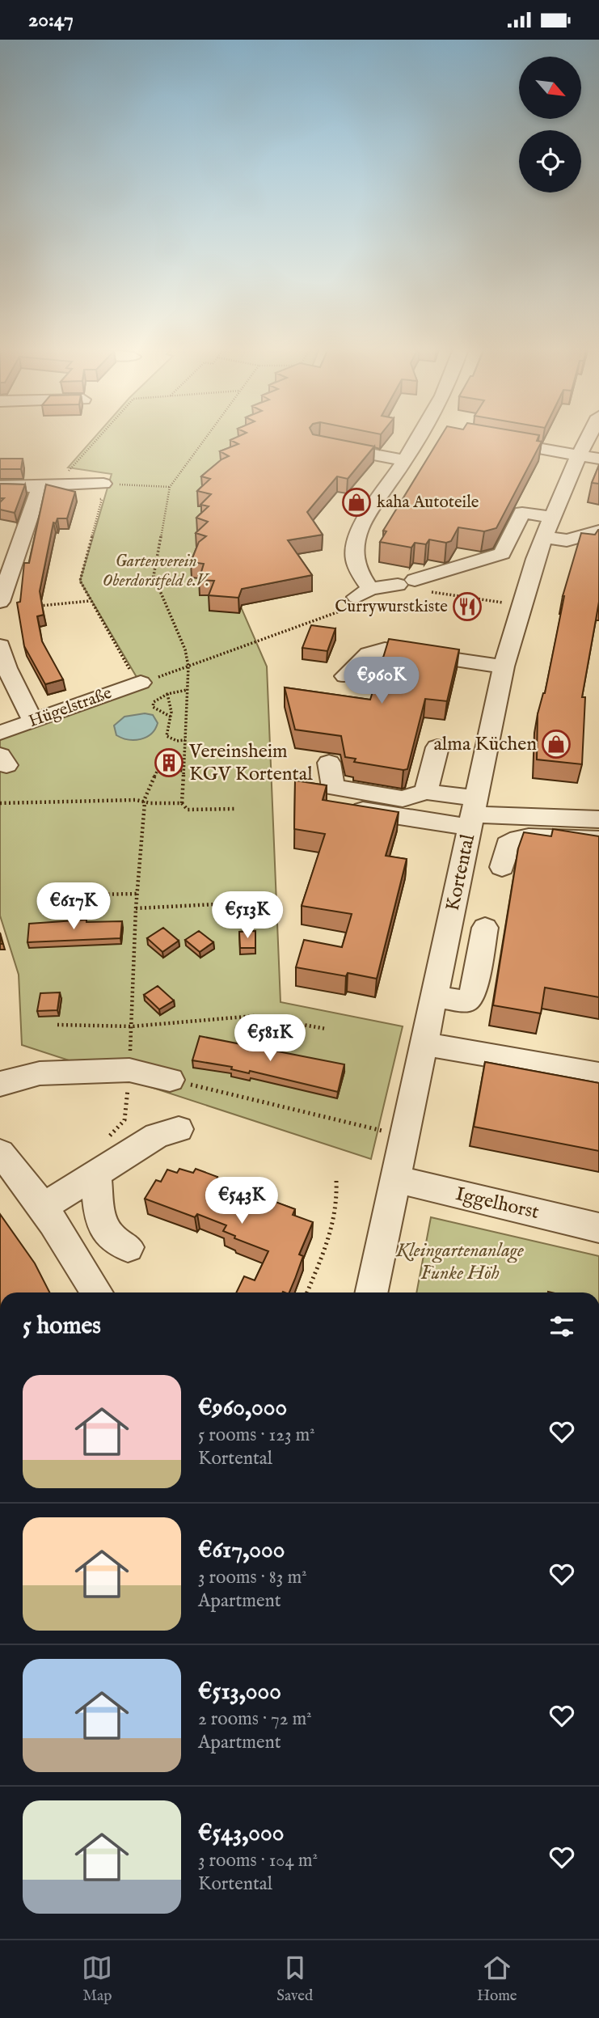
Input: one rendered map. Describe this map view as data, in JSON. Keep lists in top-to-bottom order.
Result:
{
  "streets": {
    "street": ["Hügelstraße", "Kortental", "Iggelhorst"]
  },
  "crossings": [
    ["Kortental", "Iggelhorst"]
  ],
  "parks": ["Gartenverein Oberdorstfeld e.V.", "Kleingartenanlage Funke Höh"],
  "places": {
    "shop": ["kaha Autoteile", "alma Küchen"],
    "restaurant": ["Currywurstkiste"],
    "building": ["Vereinsheim KGV Kortental"]
  },
  "north": "bottom right",
  "page": {
    "status": "20:47",
    "price": [
      "€960K",
      "€617K",
      "€513K",
      "€581K",
      "€543K"
    ],
    "heading": "5 homes",
    "list": [
      {
        "name": "€960,000",
        "note": "5 rooms · 123 m² · Kortental"
      },
      {
        "name": "€617,000",
        "note": "3 rooms · 83 m² · Apartment"
      },
      {
        "name": "€513,000",
        "note": "2 rooms · 72 m² · Apartment"
      },
      {
        "name": "€543,000",
        "note": "3 rooms · 104 m² · Kortental"
      }
    ],
    "tabs": ["Map", "Saved", "Home"]
  }
}
